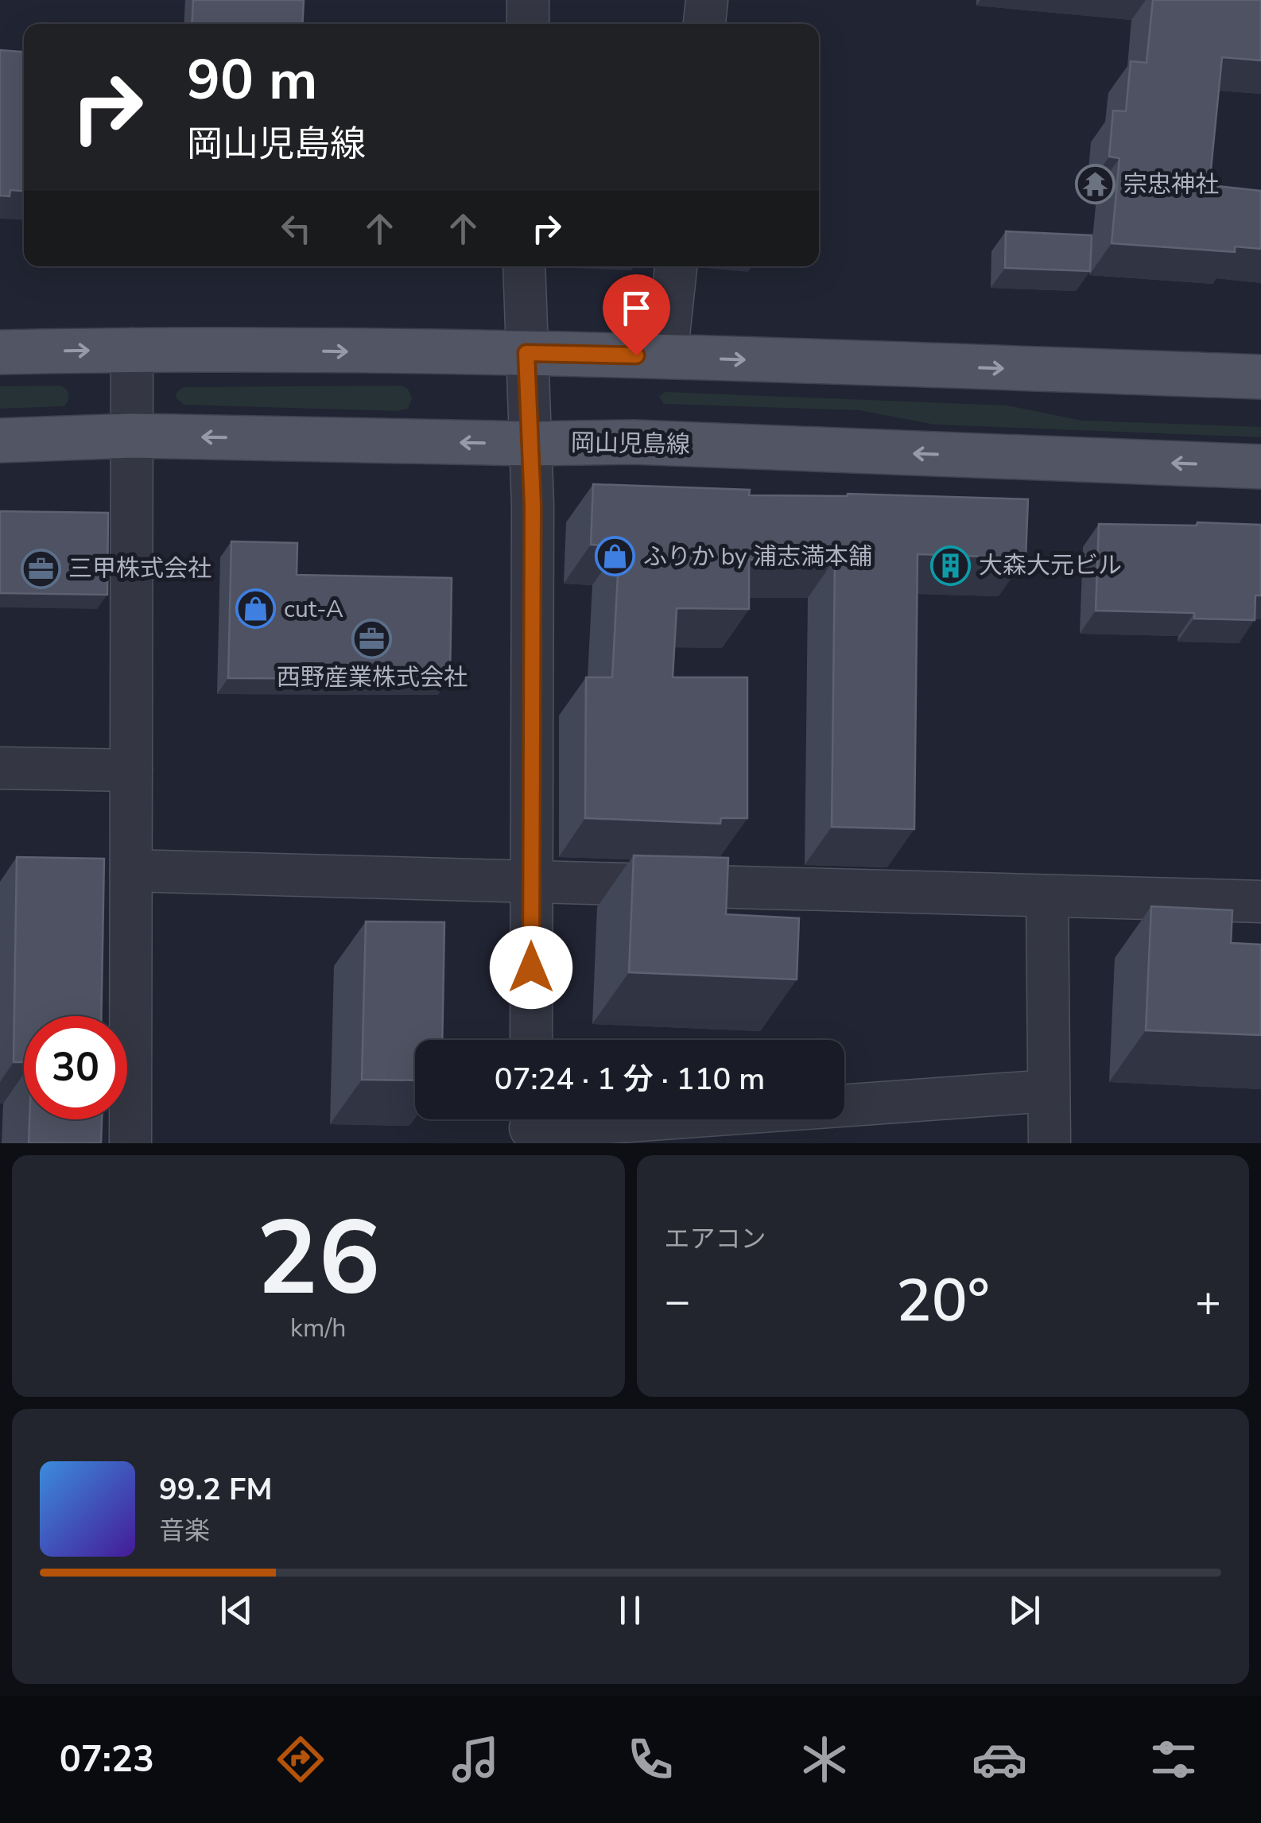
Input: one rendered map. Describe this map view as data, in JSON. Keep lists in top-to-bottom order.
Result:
{
  "streets": {
    "main road": ["岡山児島線"]
  },
  "places": {
    "temple": ["宗忠神社"],
    "shop": ["ふりか by 浦志満本舗", "cut-A"],
    "building": ["大森大元ビル"],
    "office": ["三甲株式会社", "西野産業株式会社"]
  },
  "page": {
    "turn": ["90 m", "岡山児島線"],
    "limit": "30",
    "trip": "07:24 · 1 分 · 110 m",
    "tile": [
      ["26", "km/h"],
      "エアコン"
    ],
    "heat": ["−", "20°", "+"],
    "song": ["99.2 FM", "音楽"],
    "tabs": "07:23"
  }
}
